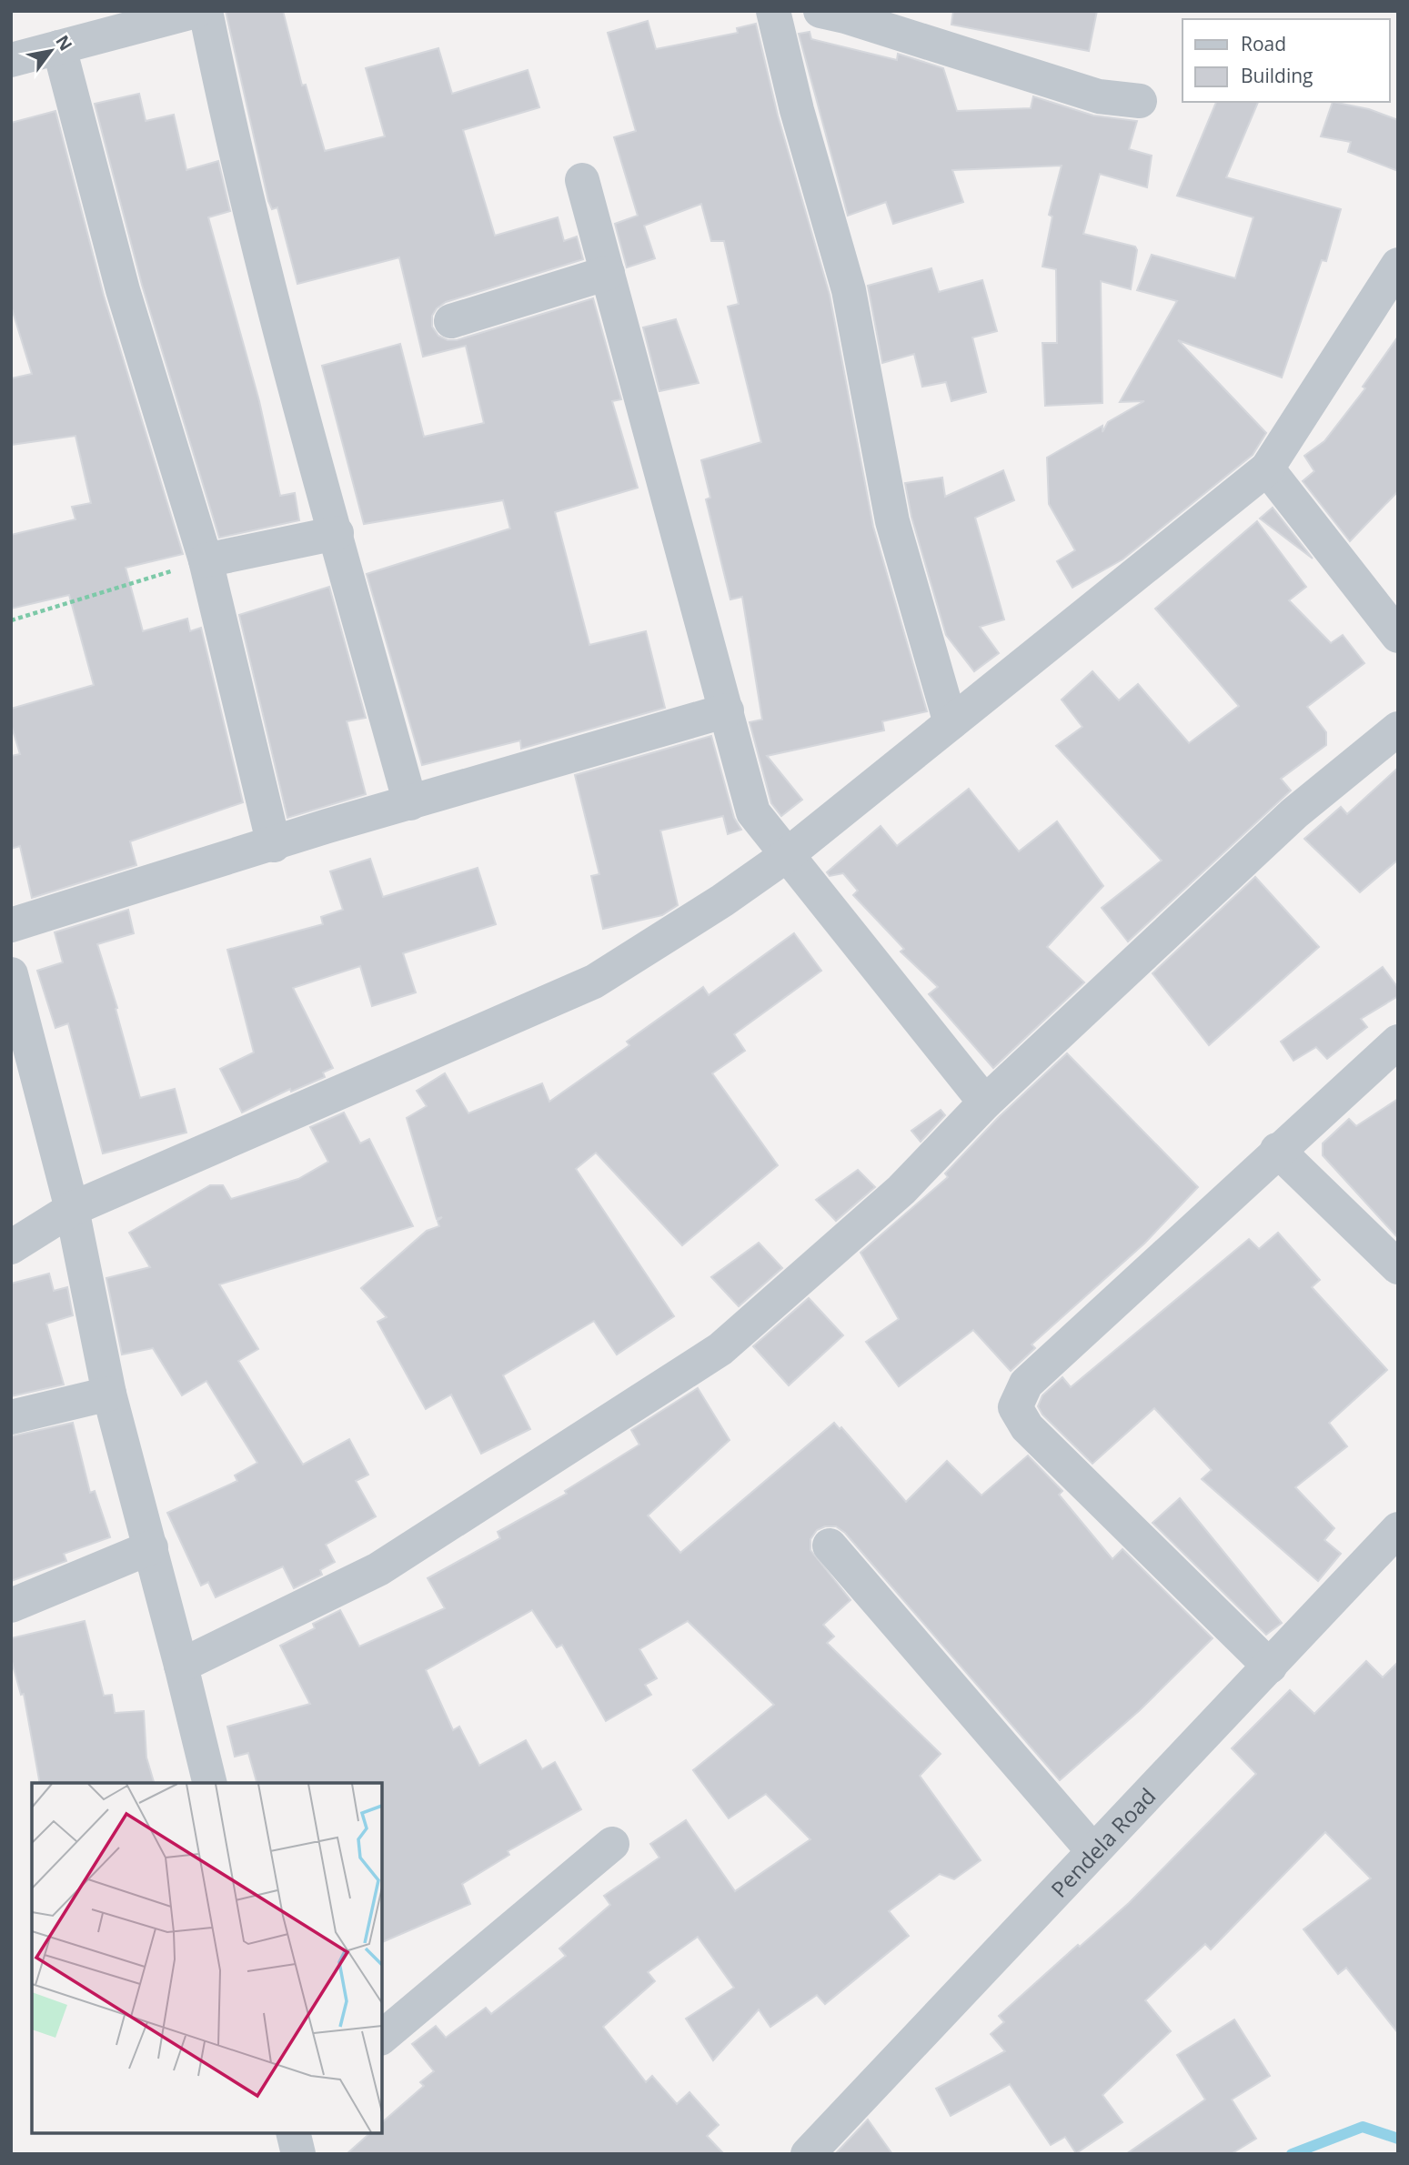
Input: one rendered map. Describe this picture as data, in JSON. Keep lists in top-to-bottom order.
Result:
{
  "streets": {
    "street": ["Pendela Road"]
  },
  "legend": ["Road", "Building"],
  "north": "top right"
}
